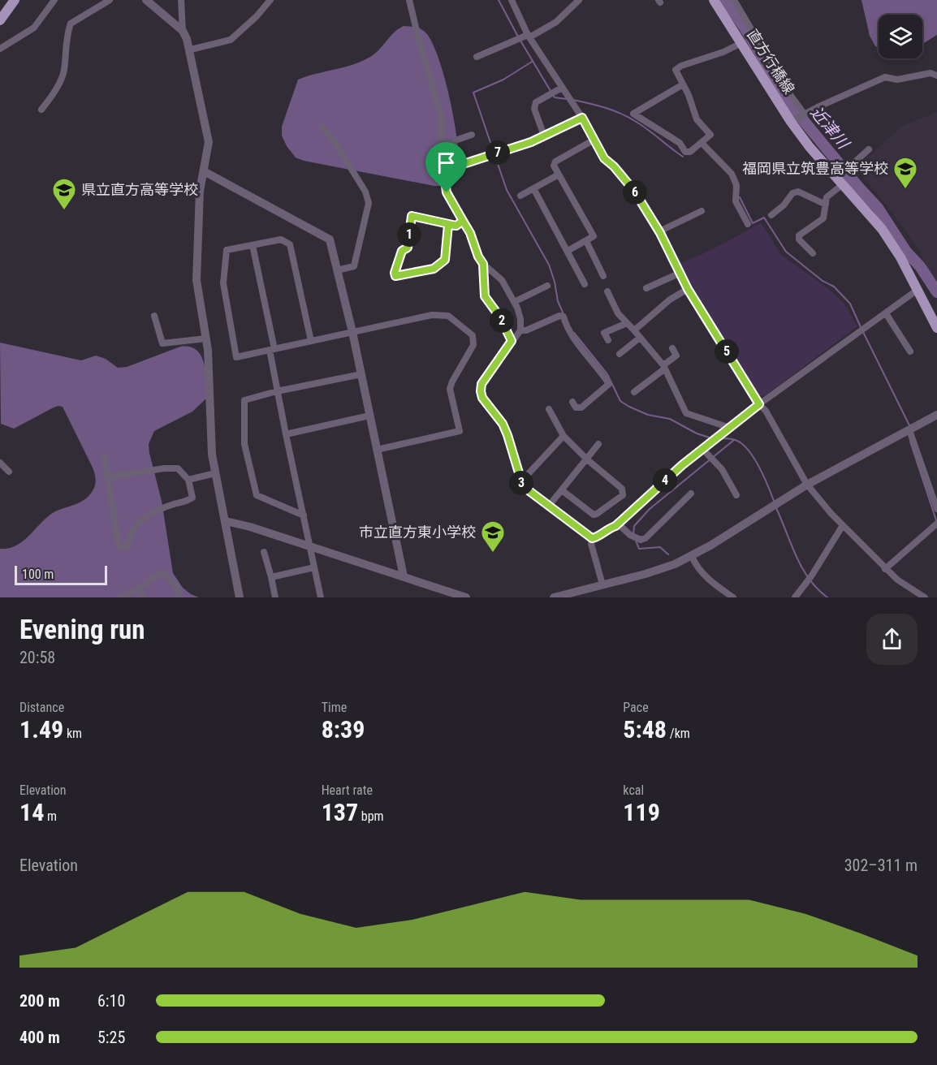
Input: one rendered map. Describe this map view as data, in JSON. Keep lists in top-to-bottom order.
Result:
{
  "streets": {
    "main road": ["直方行橋線"]
  },
  "water": ["近津川"],
  "places": {
    "school or university": ["福岡県立筑豊高等学校", "県立直方高等学校", "市立直方東小学校"]
  },
  "scale_bar": "100 m",
  "page": {
    "pins": [
      "7",
      "6",
      "1",
      "2",
      "5",
      "4",
      "3"
    ],
    "scale": "100 m",
    "heading": ["Evening run", "20:58"],
    "stats": [
      ["Distance", "1.49 km"],
      ["Time", "8:39"],
      ["Pace", "5:48 /km"],
      ["Elevation", "14 m"],
      ["Heart rate", "137 bpm"],
      ["kcal", "119"]
    ],
    "chart": ["Elevation", "302–311 m"],
    "list": [
      {
        "name": "200 m",
        "note": "6:10"
      },
      {
        "name": "400 m",
        "note": "5:25"
      }
    ]
  }
}
